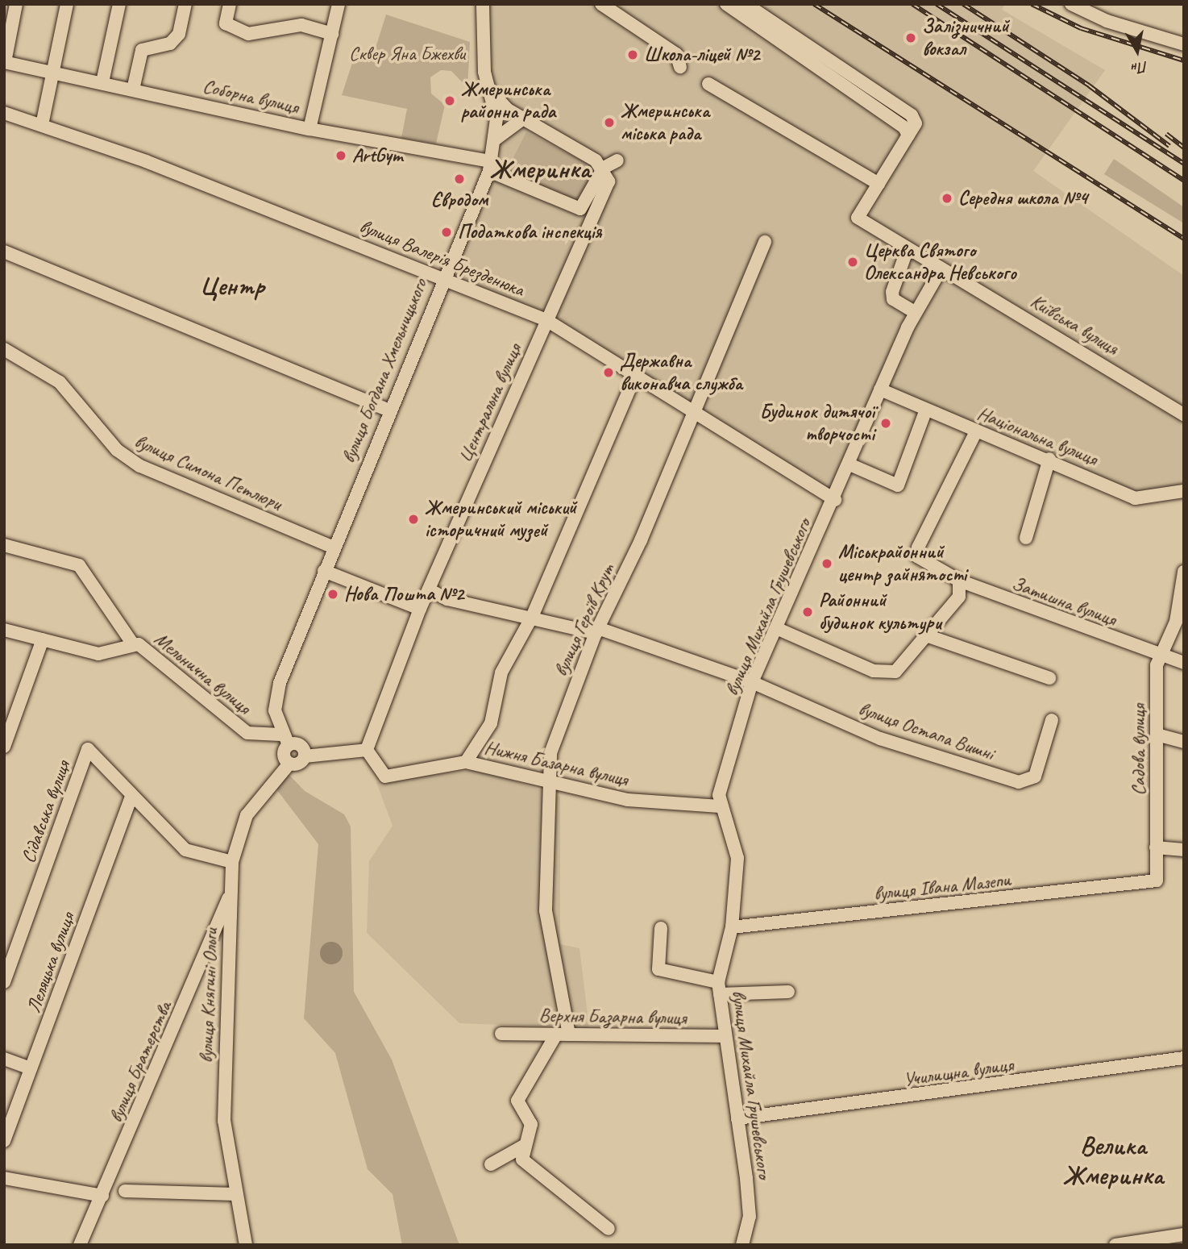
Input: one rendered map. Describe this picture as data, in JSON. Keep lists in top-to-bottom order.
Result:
{
  "streets": {
    "street": [
      "Соборна вулиця",
      "вулиця Валерія Брезденюка",
      "Київська вулиця",
      "вулиця Богдана Хмельницького",
      "Центральна вулиця",
      "Національна вулиця",
      "вулиця Симона Петлюри",
      "Затишна вулиця",
      "вулиця Михайла Грушевського",
      "вулиця Героїв Крут",
      "Мельнична вулиця",
      "вулиця Остапа Вишні",
      "Садова вулиця",
      "Нижня Базарна вулиця",
      "Сідавська вулиця",
      "вулиця Івана Мазепи",
      "Леляцька вулиця",
      "вулиця Княгині Ольги",
      "Верхня Базарна вулиця",
      "вулиця Братерства",
      "Училищна вулиця"
    ]
  },
  "crossings": [
    ["Соборна вулиця", "вулиця Богдана Хмельницького"],
    ["Соборна вулиця", "Центральна вулиця"],
    ["вулиця Валерія Брезденюка", "вулиця Богдана Хмельницького"],
    ["вулиця Валерія Брезденюка", "Центральна вулиця"],
    ["вулиця Валерія Брезденюка", "вулиця Михайла Грушевського"],
    ["вулиця Валерія Брезденюка", "вулиця Героїв Крут"],
    ["Київська вулиця", "вулиця Михайла Грушевського"],
    ["вулиця Богдана Хмельницького", "вулиця Симона Петлюри"],
    ["вулиця Богдана Хмельницького", "Мельнична вулиця"],
    ["вулиця Богдана Хмельницького", "вулиця Княгині Ольги"],
    ["Центральна вулиця", "Нижня Базарна вулиця"],
    ["Національна вулиця", "Затишна вулиця"],
    ["Національна вулиця", "вулиця Михайла Грушевського"],
    ["Затишна вулиця", "Садова вулиця"],
    ["вулиця Михайла Грушевського", "вулиця Остапа Вишні"],
    ["вулиця Михайла Грушевського", "Нижня Базарна вулиця"],
    ["вулиця Михайла Грушевського", "вулиця Івана Мазепи"],
    ["вулиця Михайла Грушевського", "Верхня Базарна вулиця"],
    ["вулиця Михайла Грушевського", "Училищна вулиця"],
    ["вулиця Героїв Крут", "Нижня Базарна вулиця"],
    ["вулиця Героїв Крут", "Верхня Базарна вулиця"],
    ["Садова вулиця", "вулиця Івана Мазепи"],
    ["Сідавська вулиця", "Леляцька вулиця"],
    ["вулиця Княгині Ольги", "вулиця Братерства"]
  ],
  "districts": ["Жмеринка", "Центр", "Велика Жмеринка"],
  "parks": ["Сквер Яна Бжехви"],
  "places": [
    "Залізничний вокзал",
    "Школа-ліцей №2",
    "Жмеринська районна рада",
    "Жмеринська міська рада",
    "ArtGym",
    "Євродом",
    "Середня школа №4",
    "Податкова інспекція",
    "Церква Святого Олександра Невського",
    "Державна виконавча служба",
    "Будинок дитячої творчості",
    "Жмеринський міський історичний музей",
    "Міськрайонний центр зайнятості",
    "Нова Пошта №2",
    "Районний будинок культури"
  ],
  "north": "bottom"
}
